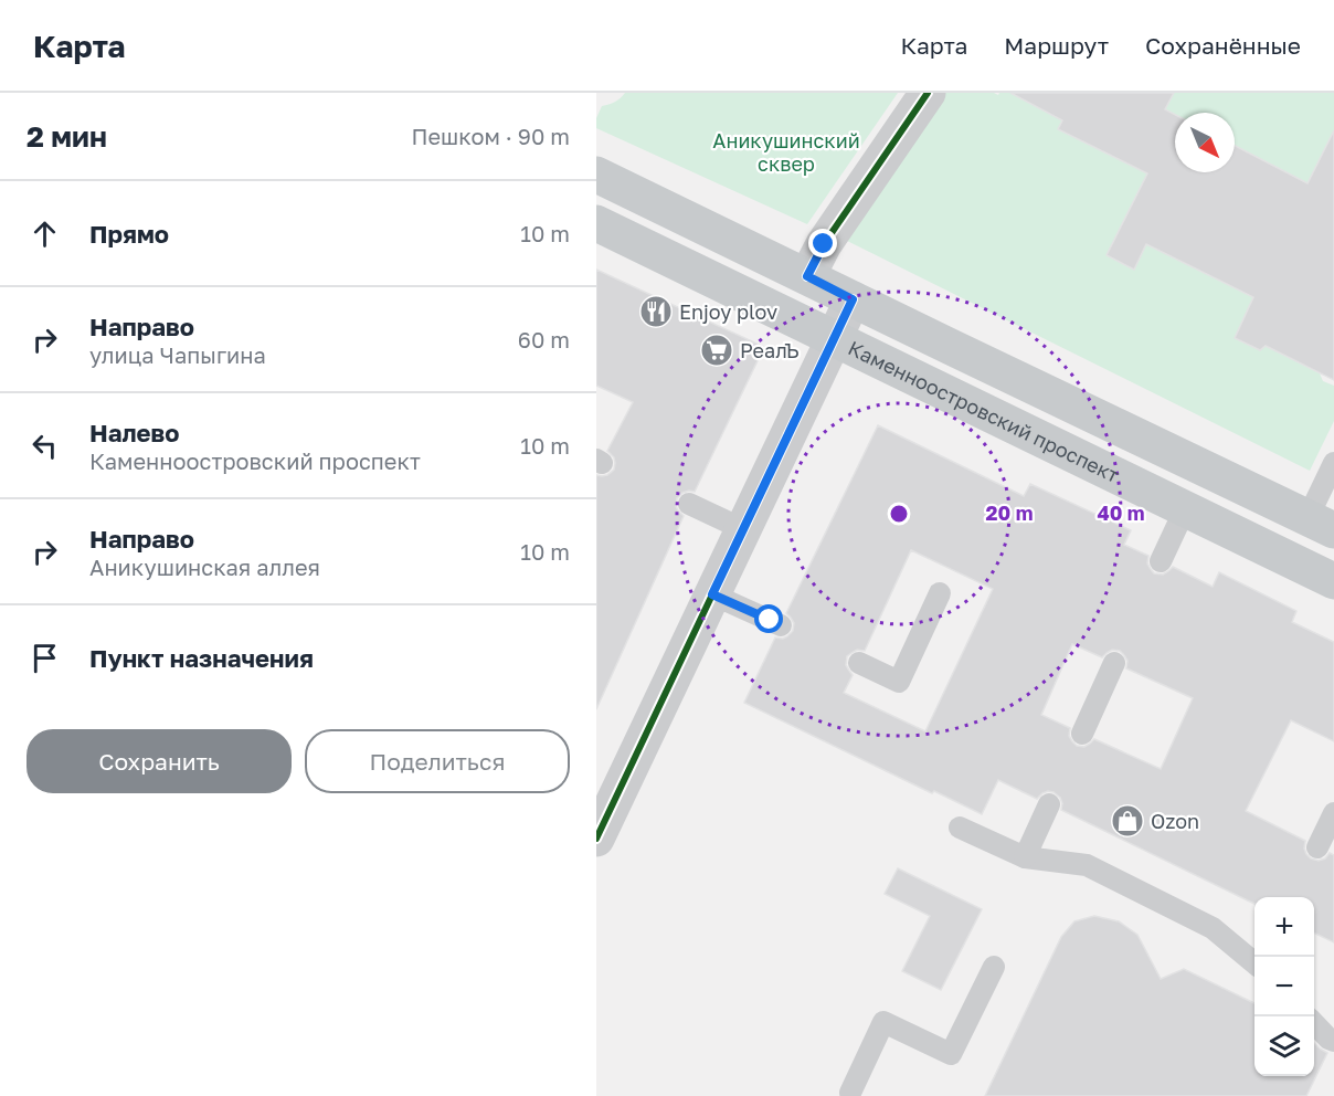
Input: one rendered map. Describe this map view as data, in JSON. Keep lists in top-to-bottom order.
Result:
{
  "streets": {
    "main road": ["Каменноостровский проспект"]
  },
  "parks": ["Аникушинский сквер"],
  "places": {
    "restaurant": ["Enjoy plov"],
    "supermarket": ["РеалЪ"],
    "shop": ["Ozon"]
  },
  "north": "bottom right",
  "page": {
    "header": "Карта",
    "nav": ["Карта", "Маршрут", "Сохранённые"],
    "heading": ["2 мин", "Пешком · 90 m"],
    "list": [
      ["Прямо", "10 m"],
      ["Направо", "улица Чапыгина", "60 m"],
      ["Налево", "Каменноостровский проспект", "10 m"],
      ["Направо", "Аникушинская аллея", "10 m"],
      "Пункт назначения"
    ],
    "buttons": ["Сохранить", "Поделиться"],
    "map_buttons": ["+", "−"]
  },
  "rings": ["20 m", "40 m"]
}
